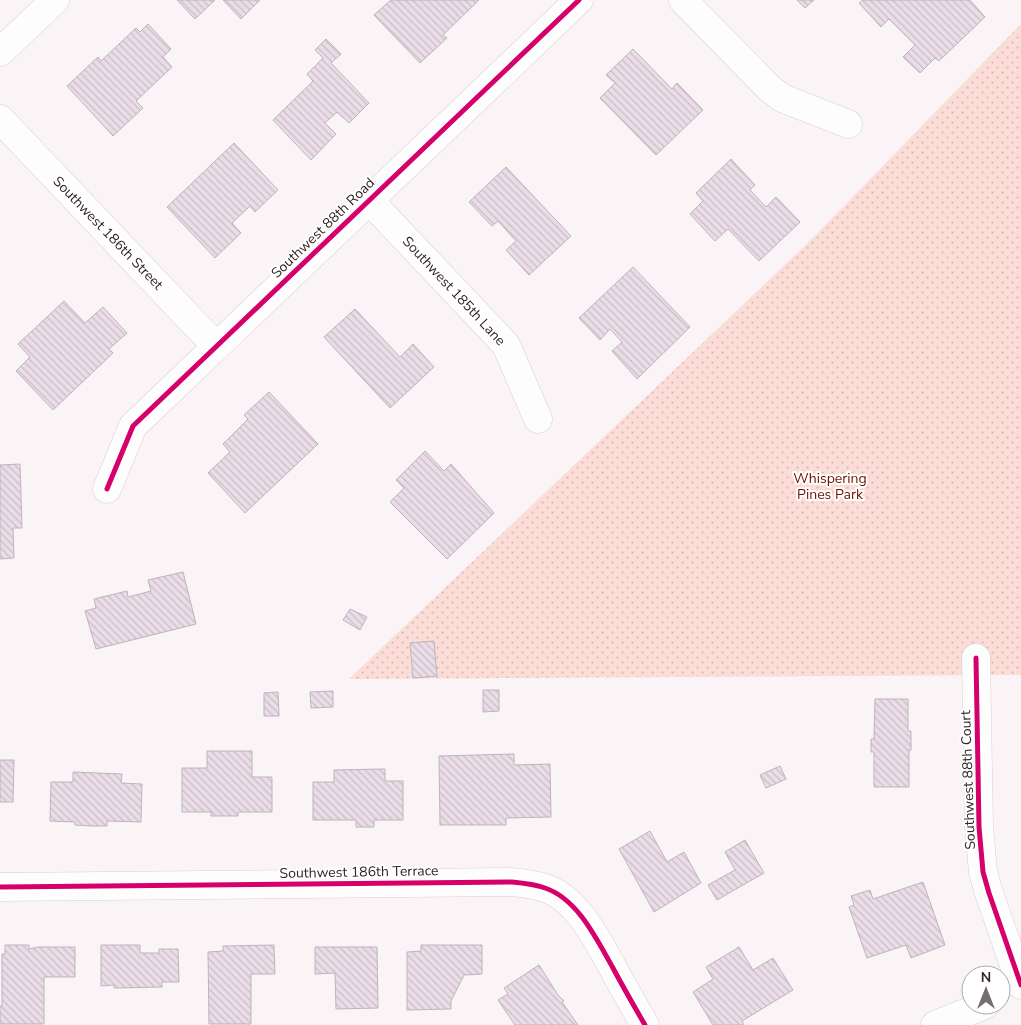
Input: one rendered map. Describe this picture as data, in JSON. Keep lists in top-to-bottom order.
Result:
{
  "streets": {
    "street": [
      "Southwest 88th Road",
      "Southwest 186th Street",
      "Southwest 185th Lane",
      "Southwest 88th Court",
      "Southwest 186th Terrace"
    ]
  },
  "crossings": [
    ["Southwest 88th Road", "Southwest 186th Street"],
    ["Southwest 88th Road", "Southwest 185th Lane"]
  ],
  "parks": ["Whispering Pines Park"],
  "north": "top"
}
